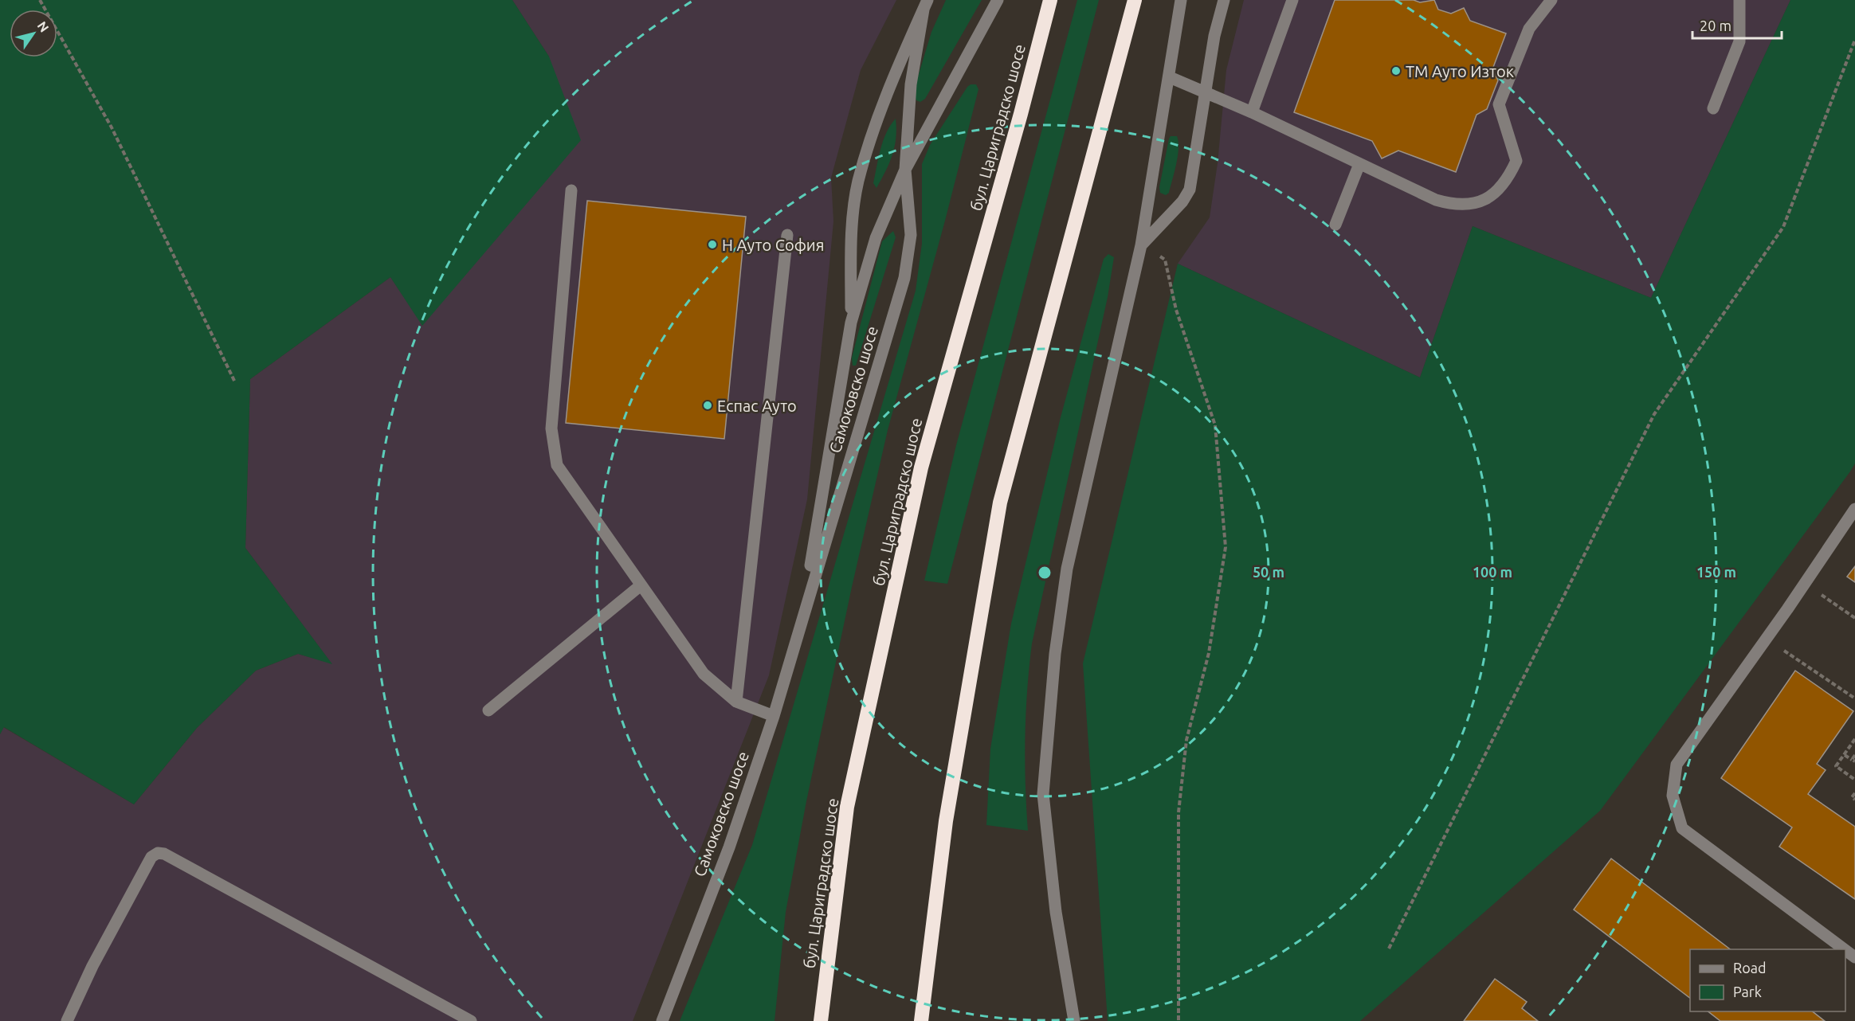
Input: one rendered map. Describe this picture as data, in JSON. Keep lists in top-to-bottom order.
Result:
{
  "streets": {
    "highway": ["бул. Цариградско шосе"],
    "street": ["Самоковско шосе"]
  },
  "places": ["ТМ Ауто Изток", "Н Ауто София", "Еспас Ауто"],
  "legend": ["Road", "Park"],
  "scale_bar": "20 m",
  "north": "top right",
  "rings": ["50 m", "100 m", "150 m"]
}
